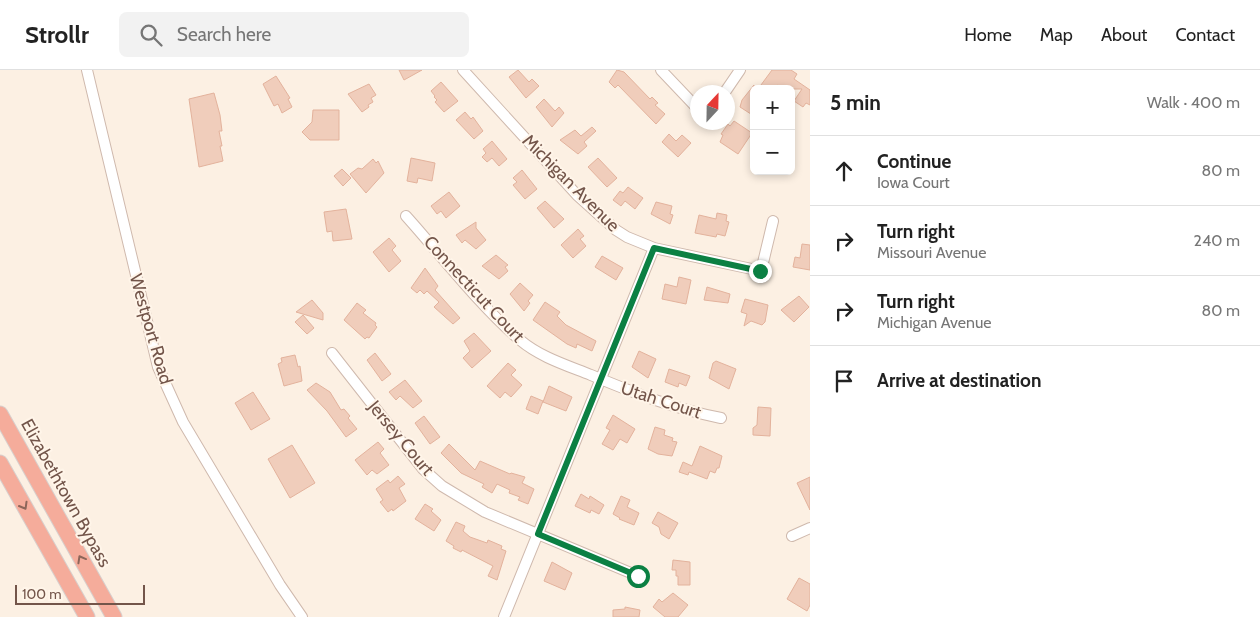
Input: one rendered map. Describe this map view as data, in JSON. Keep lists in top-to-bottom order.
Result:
{
  "streets": {
    "highway": ["Elizabethtown Bypass"],
    "street": [
      "Michigan Avenue",
      "Connecticut Court",
      "Westport Road",
      "Utah Court",
      "Jersey Court"
    ]
  },
  "crossings": [
    ["Connecticut Court", "Utah Court"]
  ],
  "scale_bar": "100 m",
  "north": "top",
  "page": {
    "header": "Strollr",
    "search": "Search here",
    "nav": [
      "Home",
      "Map",
      "About",
      "Contact"
    ],
    "heading": ["5 min", "Walk · 400 m"],
    "map_buttons": ["+", "−"],
    "list": [
      ["Continue", "Iowa Court", "80 m"],
      ["Turn right", "Missouri Avenue", "240 m"],
      ["Turn right", "Michigan Avenue", "80 m"],
      "Arrive at destination"
    ],
    "scale": "100 m"
  }
}
